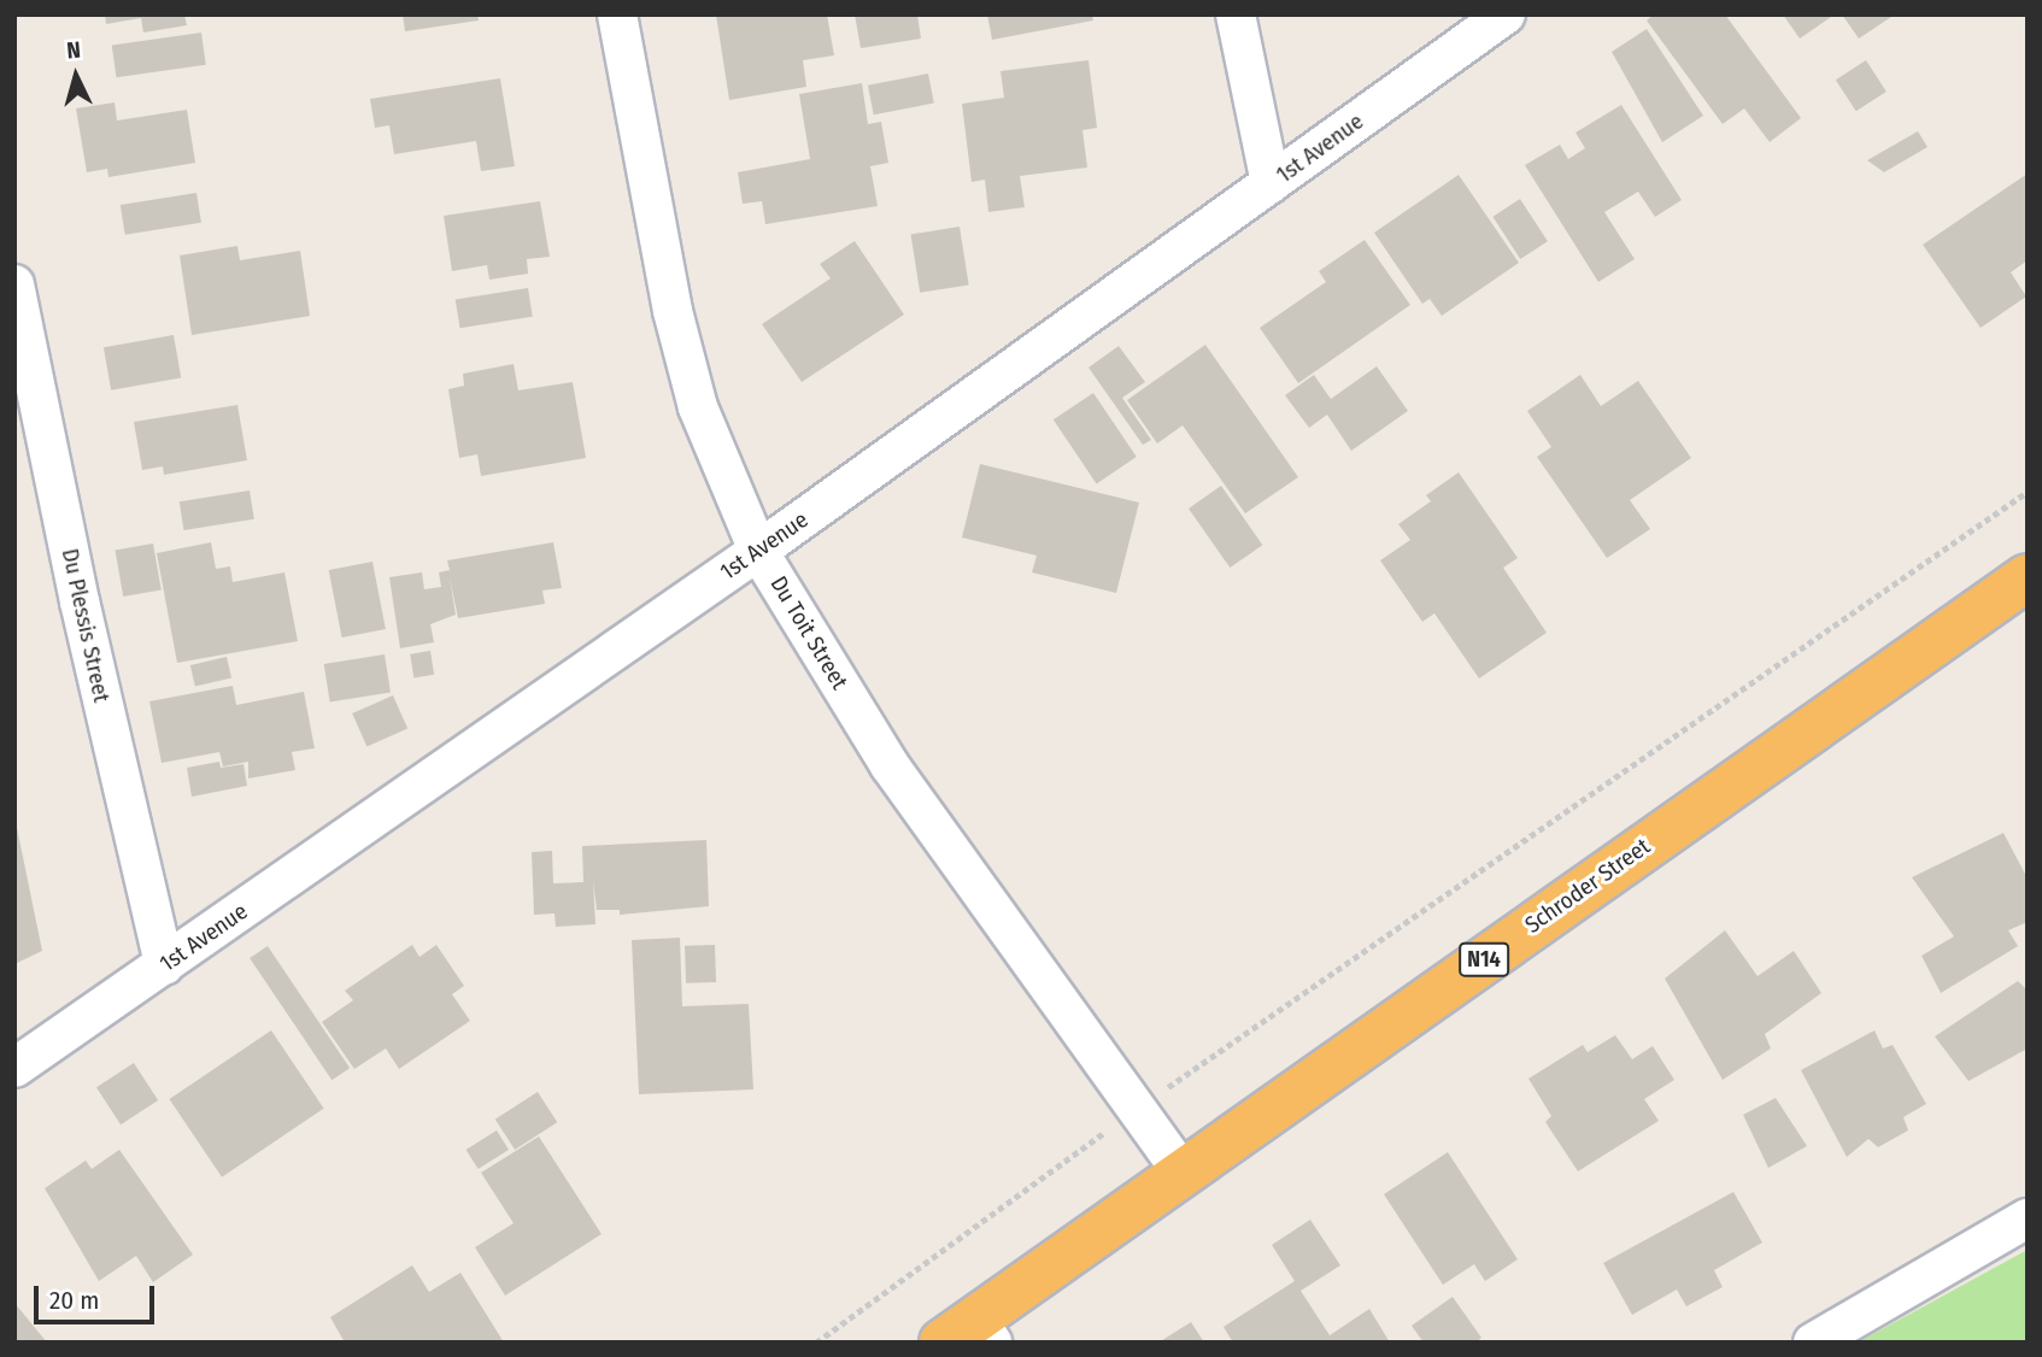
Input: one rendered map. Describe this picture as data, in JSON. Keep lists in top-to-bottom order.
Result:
{
  "streets": {
    "highway": ["Schroder Street", "N14"],
    "street": ["1st Avenue", "Du Plessis Street", "Du Toit Street"]
  },
  "crossings": [
    ["1st Avenue", "Du Plessis Street"],
    ["1st Avenue", "Du Toit Street"],
    ["Du Toit Street", "Schroder Street"]
  ],
  "scale_bar": "20 m",
  "north": "top"
}
